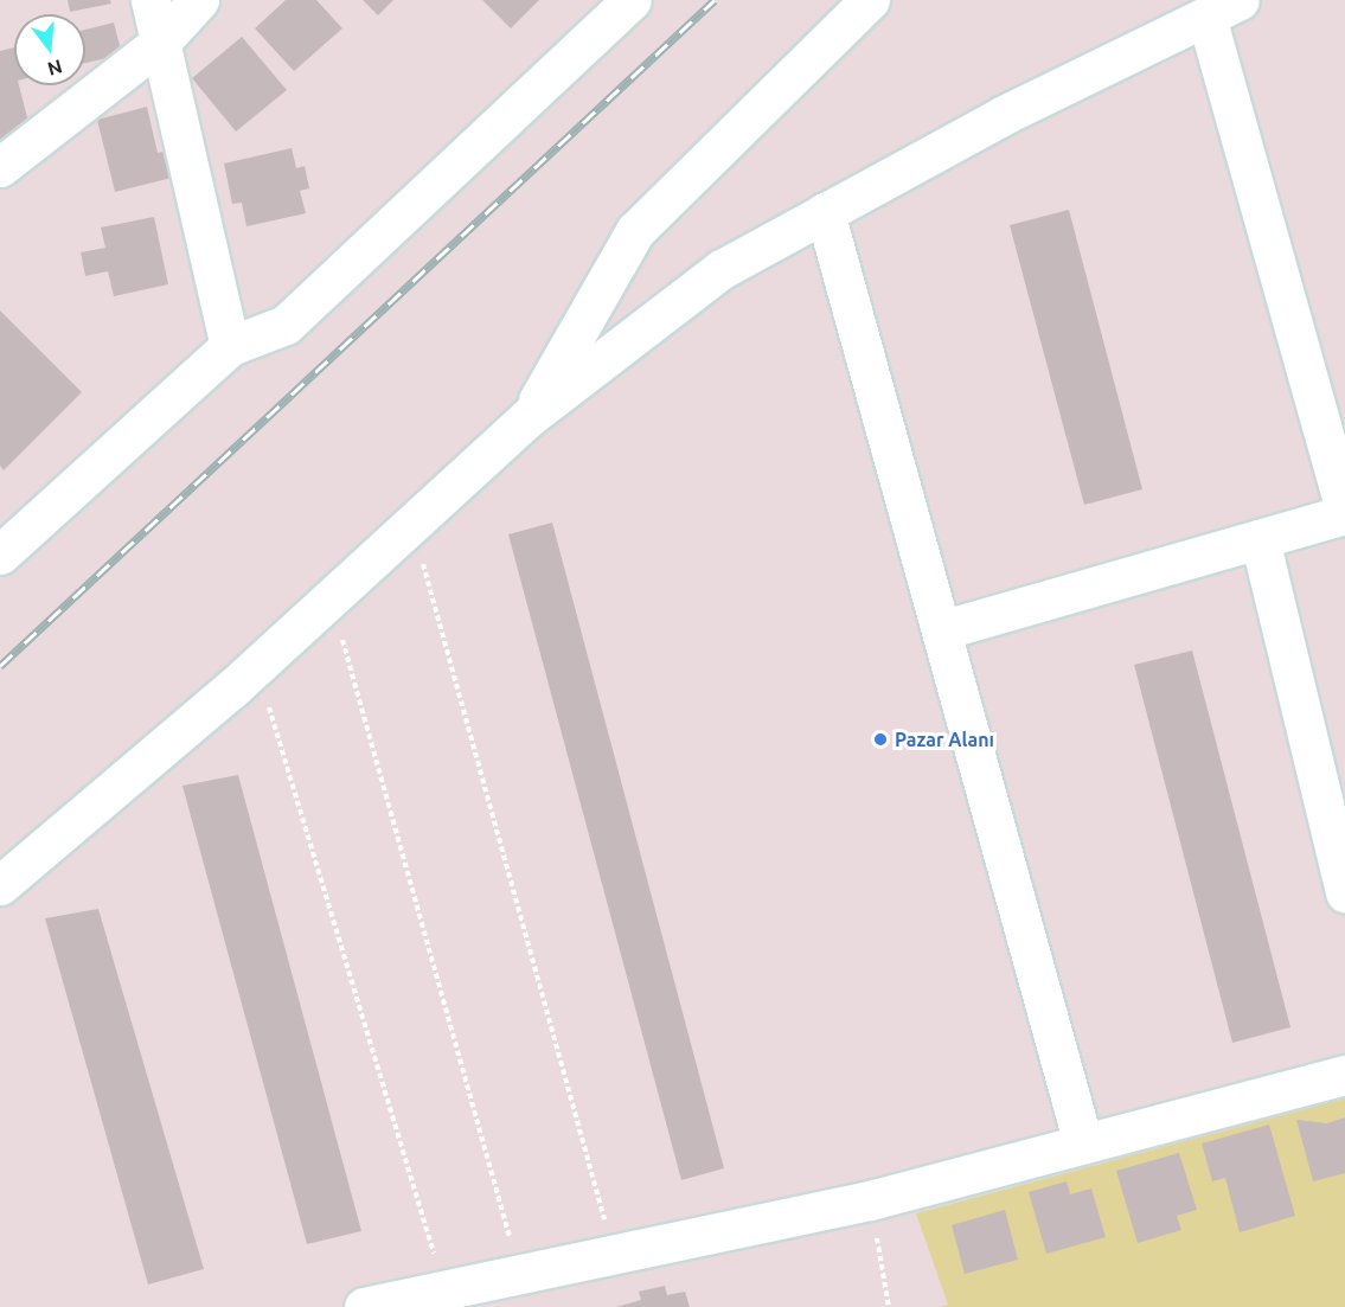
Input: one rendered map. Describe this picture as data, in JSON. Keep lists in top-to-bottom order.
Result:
{
  "places": ["Pazar Alanı"],
  "north": "bottom"
}
